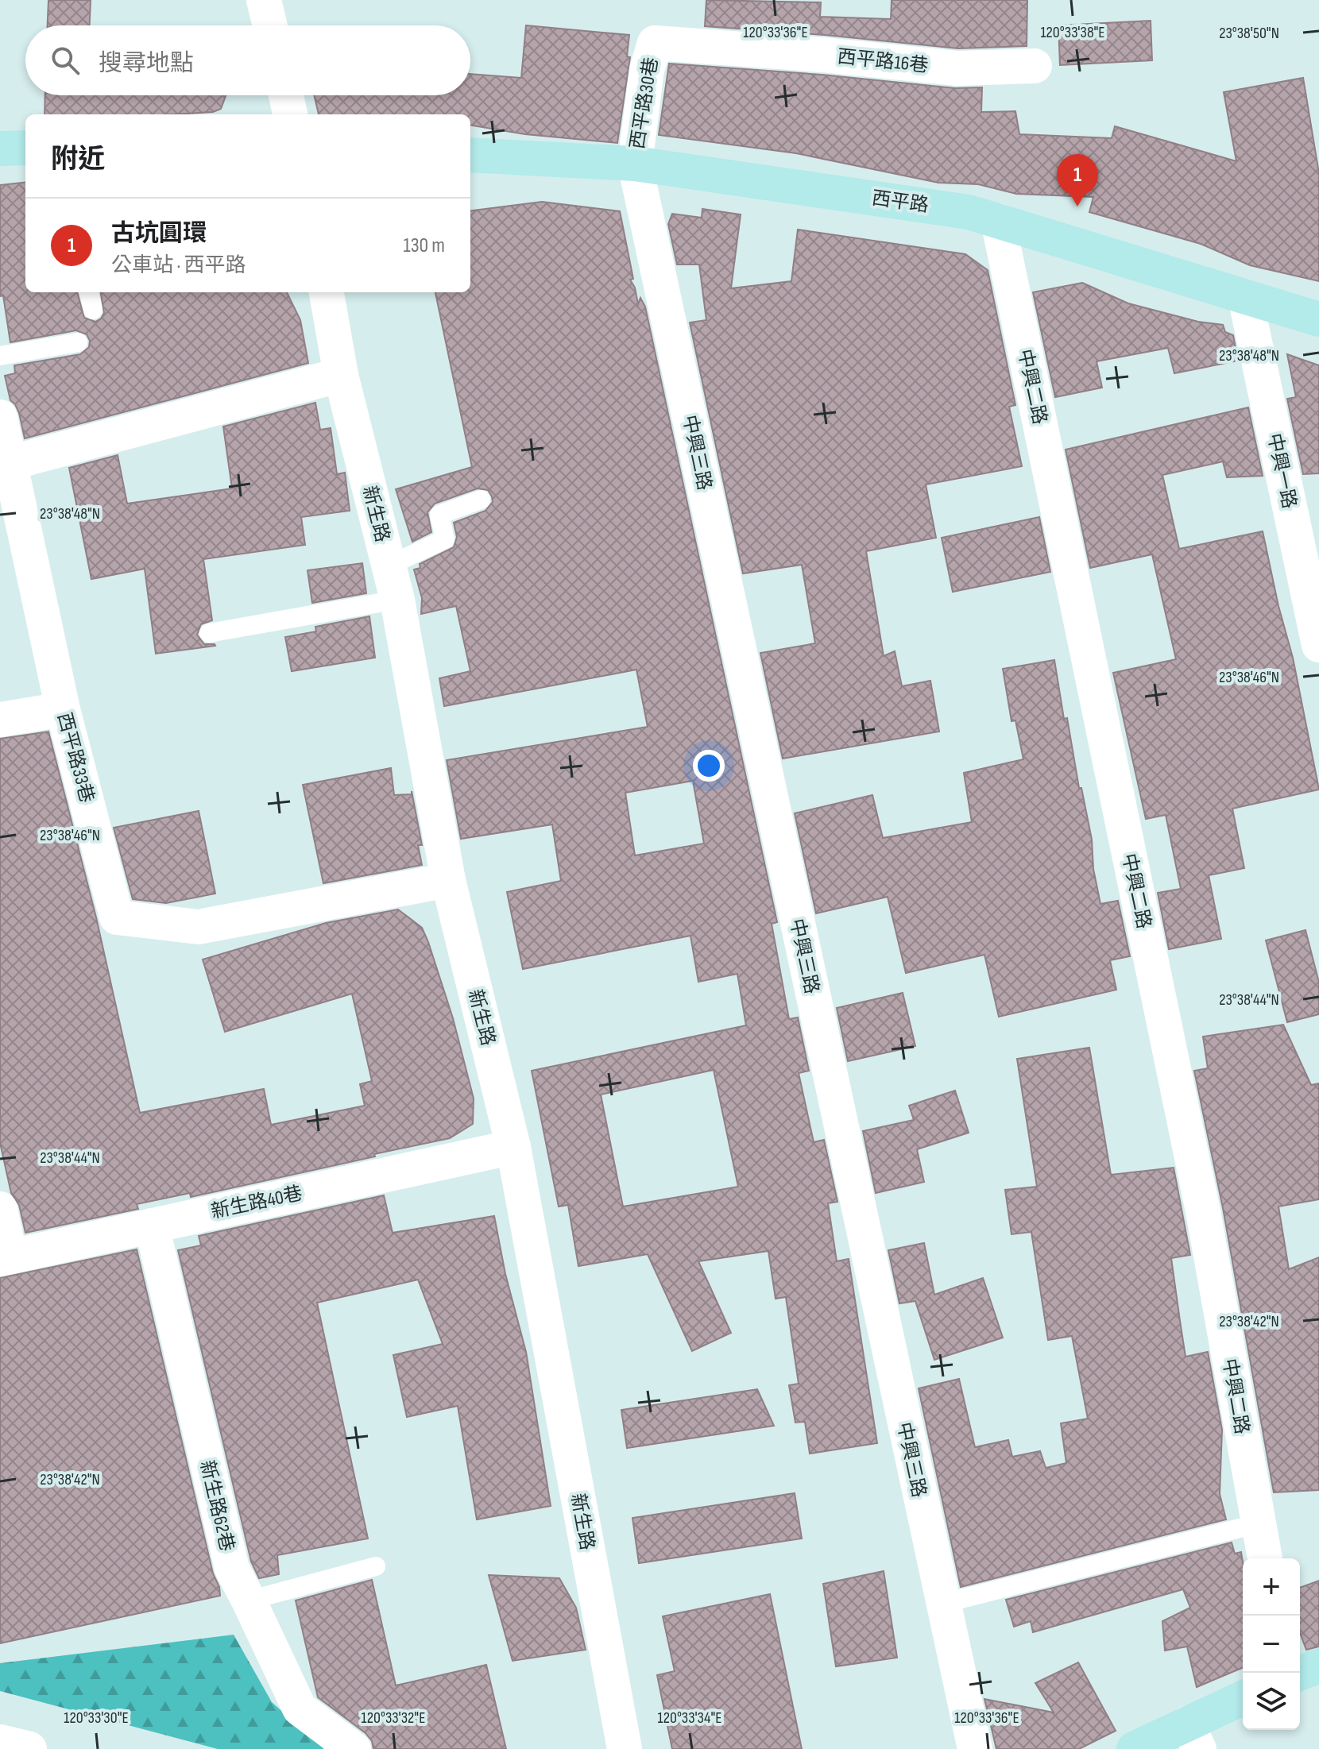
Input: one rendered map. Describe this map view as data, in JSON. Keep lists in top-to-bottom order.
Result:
{
  "streets": {
    "main road": ["西平路"],
    "street": [
      "西平路16巷",
      "西平路30巷",
      "中興二路",
      "中興三路",
      "中興一路",
      "新生路",
      "西平路33巷",
      "新生路40巷",
      "新生路62巷"
    ]
  },
  "crossings": [
    ["西平路16巷", "西平路30巷"],
    ["西平路30巷", "西平路"],
    ["西平路30巷", "中興三路"],
    ["西平路", "中興二路"],
    ["西平路", "中興三路"],
    ["西平路", "中興一路"],
    ["新生路", "西平路33巷"],
    ["新生路", "新生路40巷"],
    ["新生路40巷", "新生路62巷"]
  ],
  "page": {
    "search": "搜尋地點",
    "heading": "附近",
    "pins": "1",
    "list": [
      {
        "mark": "1",
        "name": "古坑圓環",
        "note": "公車站 · 西平路",
        "value": "130 m"
      }
    ],
    "map_buttons": ["+", "−"]
  },
  "coordinates": [
    "120°33'36\"E",
    "120°33'38\"E",
    "23°38'50\"N",
    "23°38'48\"N",
    "23°38'46\"N",
    "23°38'44\"N",
    "23°38'42\"N",
    "120°33'30\"E",
    "120°33'32\"E",
    "120°33'34\"E"
  ]
}
